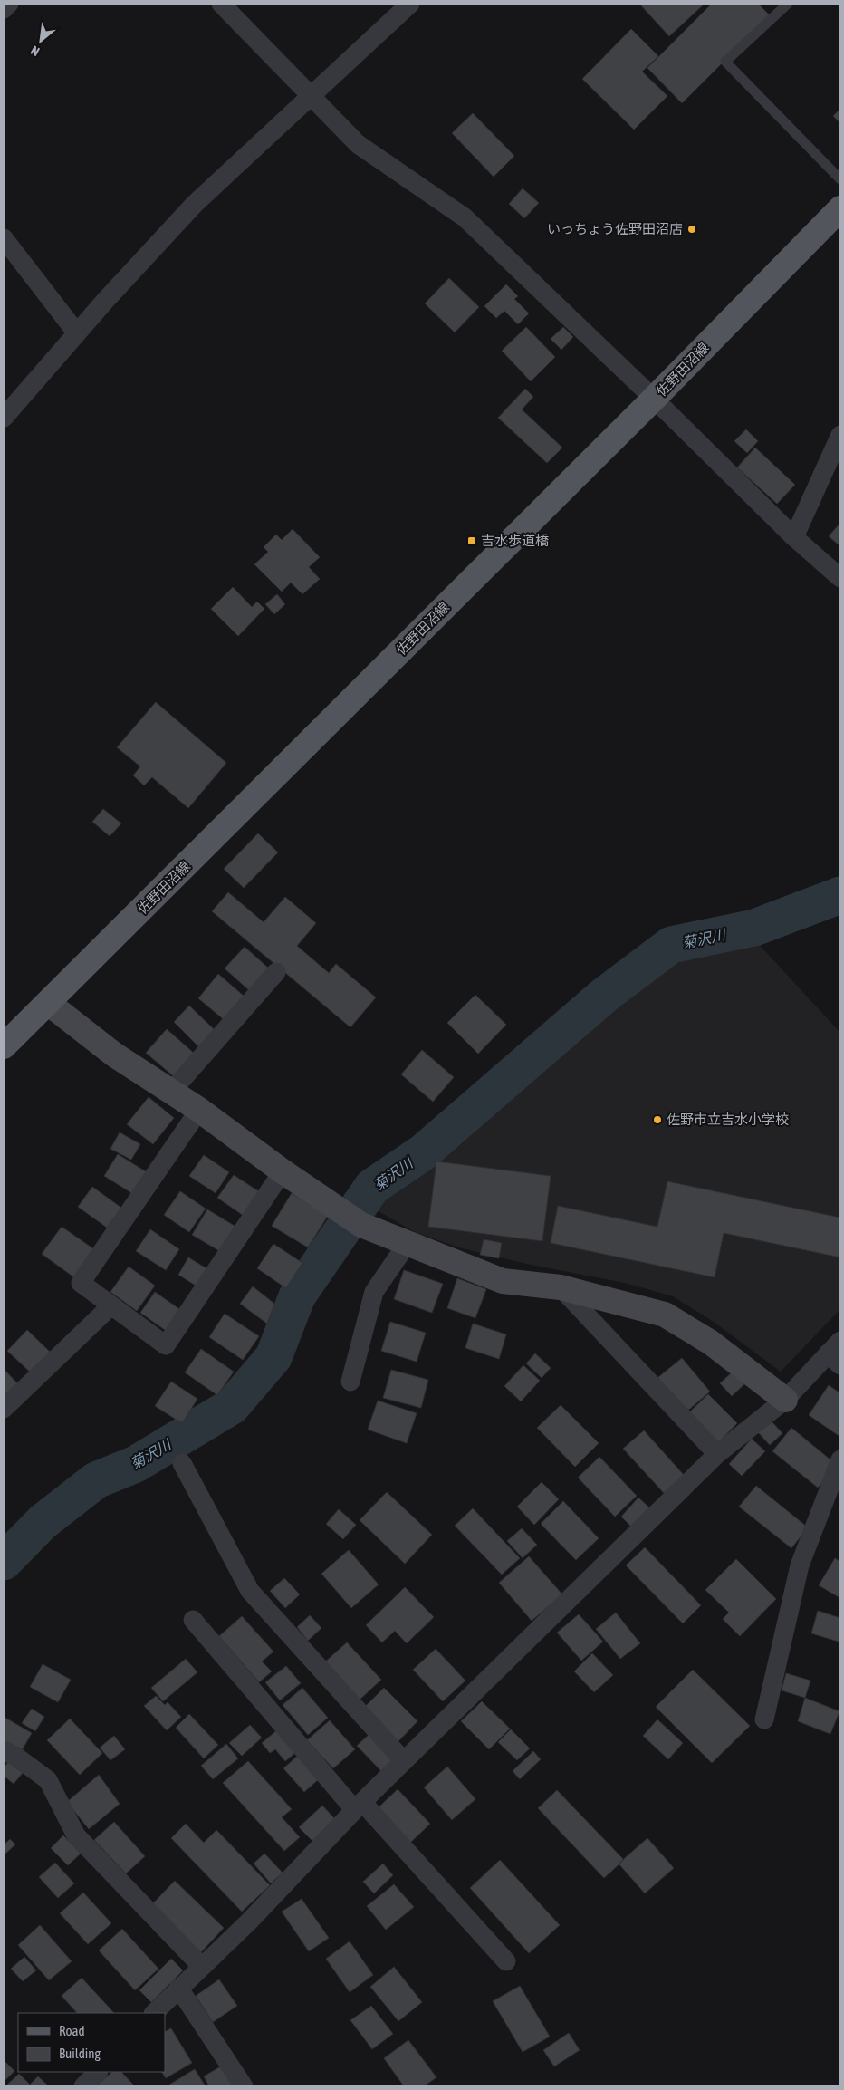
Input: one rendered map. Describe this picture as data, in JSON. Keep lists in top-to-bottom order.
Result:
{
  "streets": {
    "main road": ["佐野田沼線"]
  },
  "water": ["菊沢川"],
  "places": {
    "other": ["いっちょう佐野田沼店", "佐野市立吉水小学校"],
    "transit": ["吉水歩道橋"]
  },
  "legend": ["Road", "Building"],
  "north": "bottom left"
}
